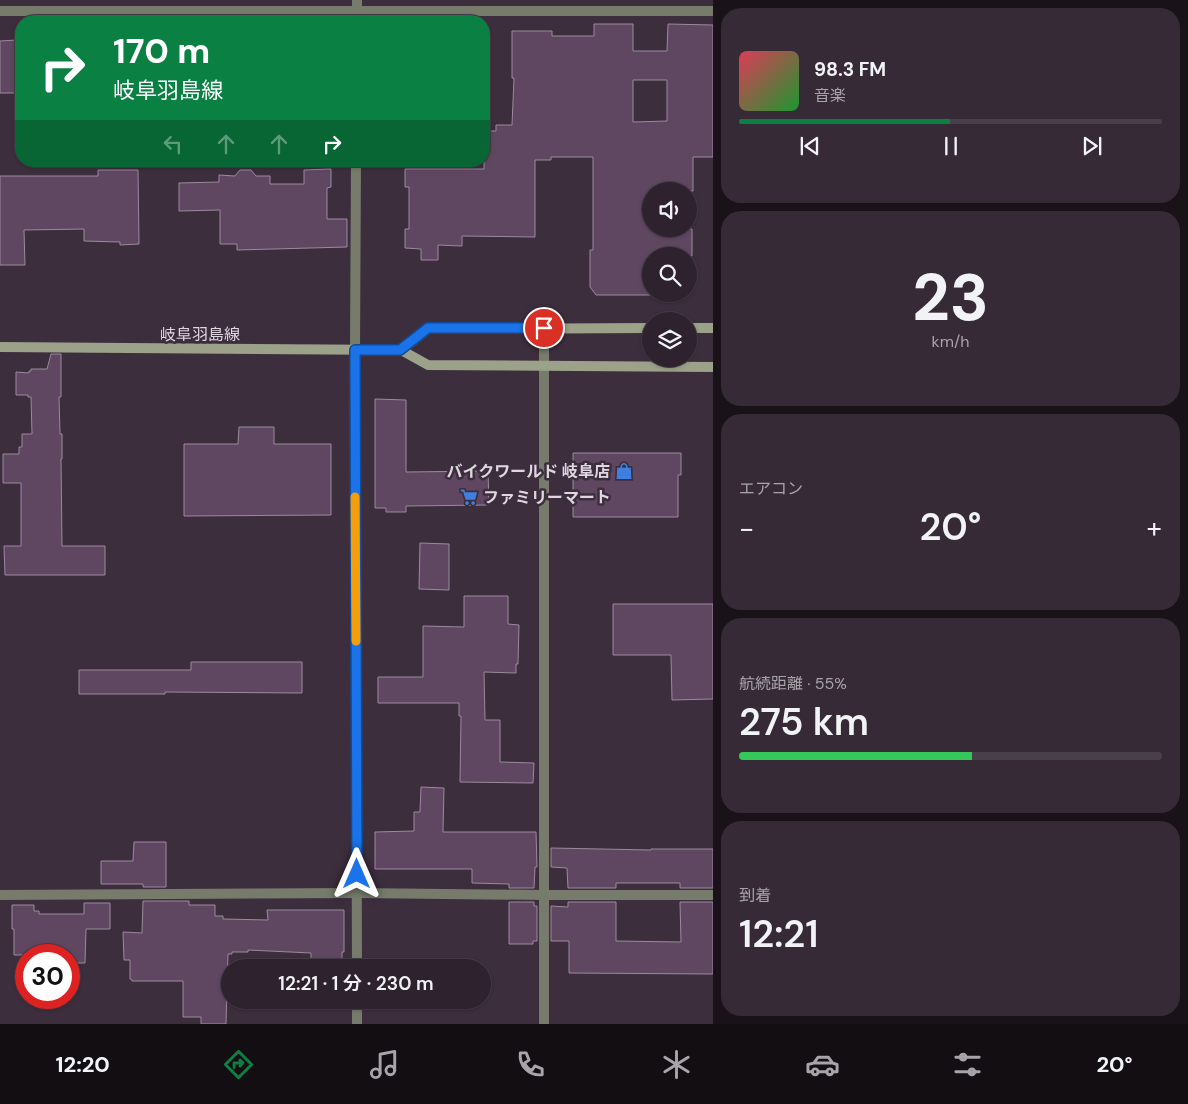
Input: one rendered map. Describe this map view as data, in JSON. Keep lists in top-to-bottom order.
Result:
{
  "streets": {
    "main road": ["岐阜羽島線"]
  },
  "places": {
    "shop": ["バイクワールド 岐阜店"],
    "supermarket": ["ファミリーマート"]
  },
  "page": {
    "turn": ["170 m", "岐阜羽島線"],
    "song": ["98.3 FM", "音楽"],
    "tile": [
      ["23", "km/h"],
      "エアコン",
      ["航続距離 · 55%", "275 km"],
      ["到着", "12:21"]
    ],
    "heat": ["−", "20°", "+"],
    "limit": "30",
    "trip": "12:21 · 1 分 · 230 m",
    "tabs": ["12:20", "20°"]
  }
}
